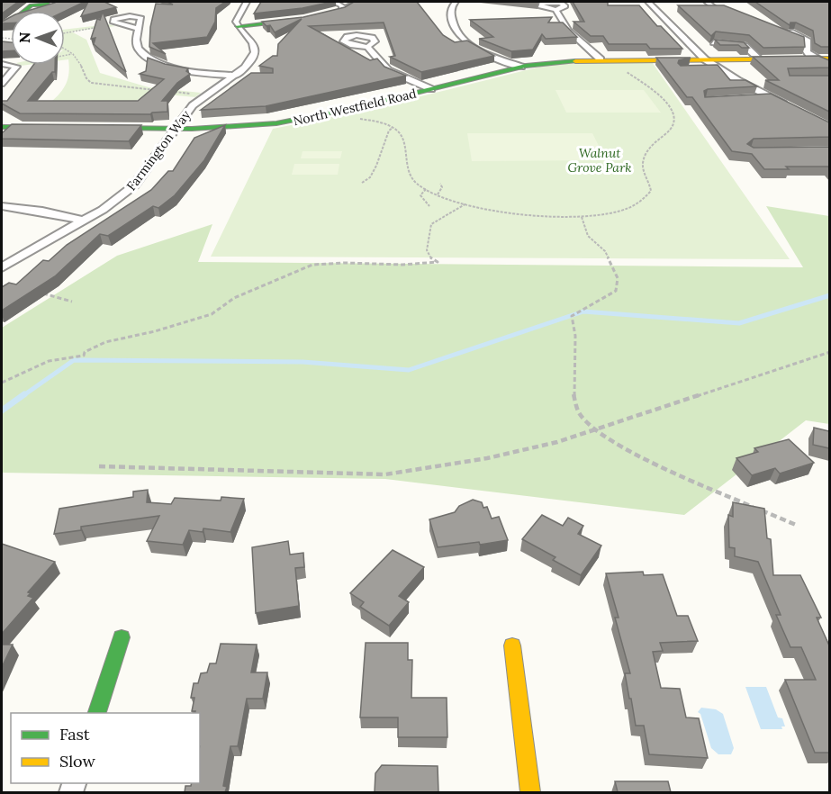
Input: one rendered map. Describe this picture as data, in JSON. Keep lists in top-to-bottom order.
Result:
{
  "streets": {
    "street": ["North Westfield Road", "Farmington Way"]
  },
  "crossings": [
    ["North Westfield Road", "Farmington Way"]
  ],
  "parks": ["Walnut Grove Park"],
  "legend": ["Fast", "Slow"],
  "north": "left"
}
